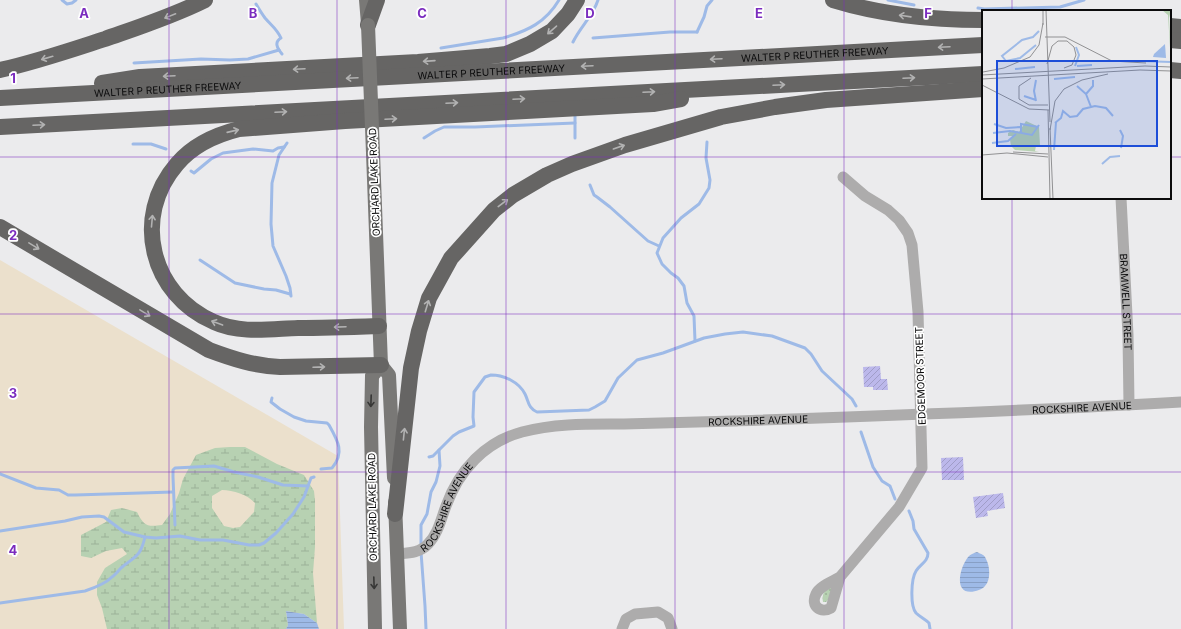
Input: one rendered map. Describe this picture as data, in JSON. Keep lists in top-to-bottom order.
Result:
{
  "streets": {
    "highway": ["WALTER P REUTHER FREEWAY"],
    "main road": ["ORCHARD LAKE ROAD"],
    "street": ["BRAMWELL STREET", "EDGEMOOR STREET", "ROCKSHIRE AVENUE"]
  },
  "crossings": [
    ["ORCHARD LAKE ROAD", "ROCKSHIRE AVENUE"],
    ["BRAMWELL STREET", "ROCKSHIRE AVENUE"],
    ["EDGEMOOR STREET", "ROCKSHIRE AVENUE"]
  ],
  "grid": {
    "columns": [
      "A",
      "B",
      "C",
      "D",
      "E",
      "F"
    ],
    "rows": [
      "1",
      "2",
      "3",
      "4"
    ]
  }
}
